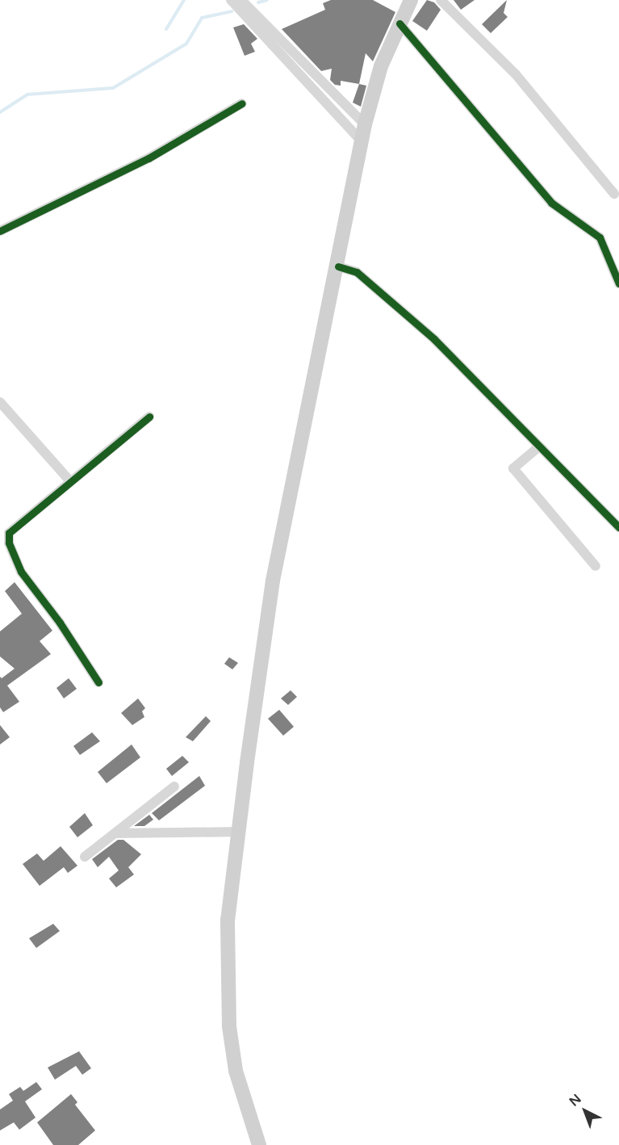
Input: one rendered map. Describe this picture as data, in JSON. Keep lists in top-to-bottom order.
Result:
{
  "north": "top left"
}
